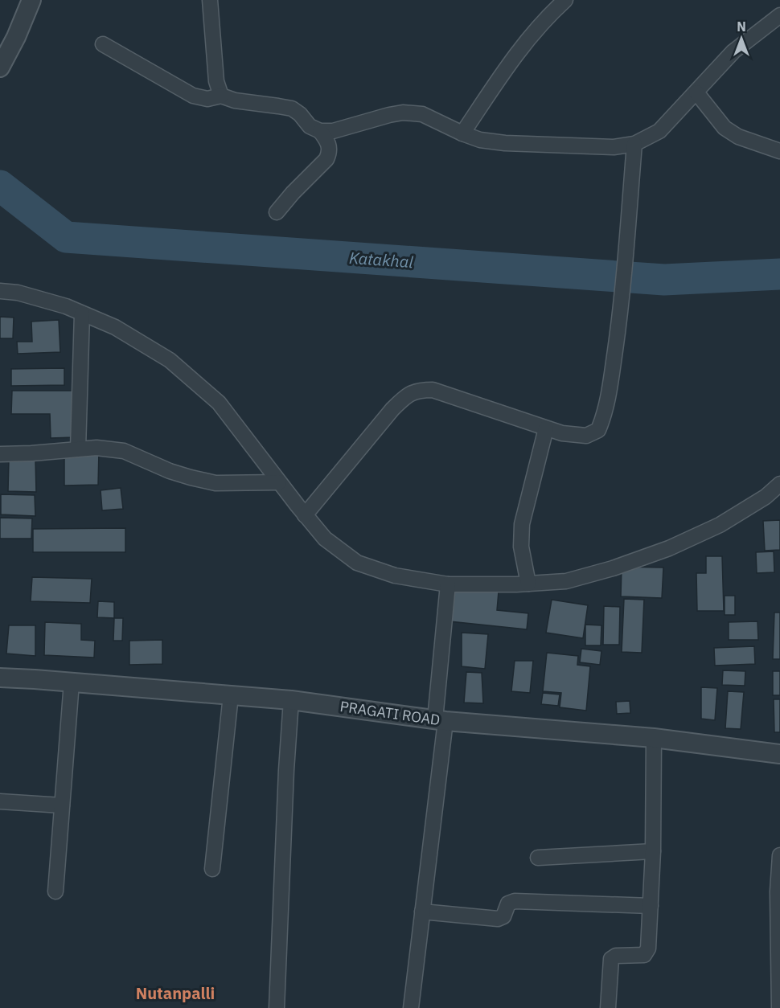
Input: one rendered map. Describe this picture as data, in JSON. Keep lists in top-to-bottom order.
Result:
{
  "streets": {
    "street": ["PRAGATI ROAD"]
  },
  "districts": ["Nutanpalli"],
  "water": ["Katakhal"],
  "north": "top"
}
